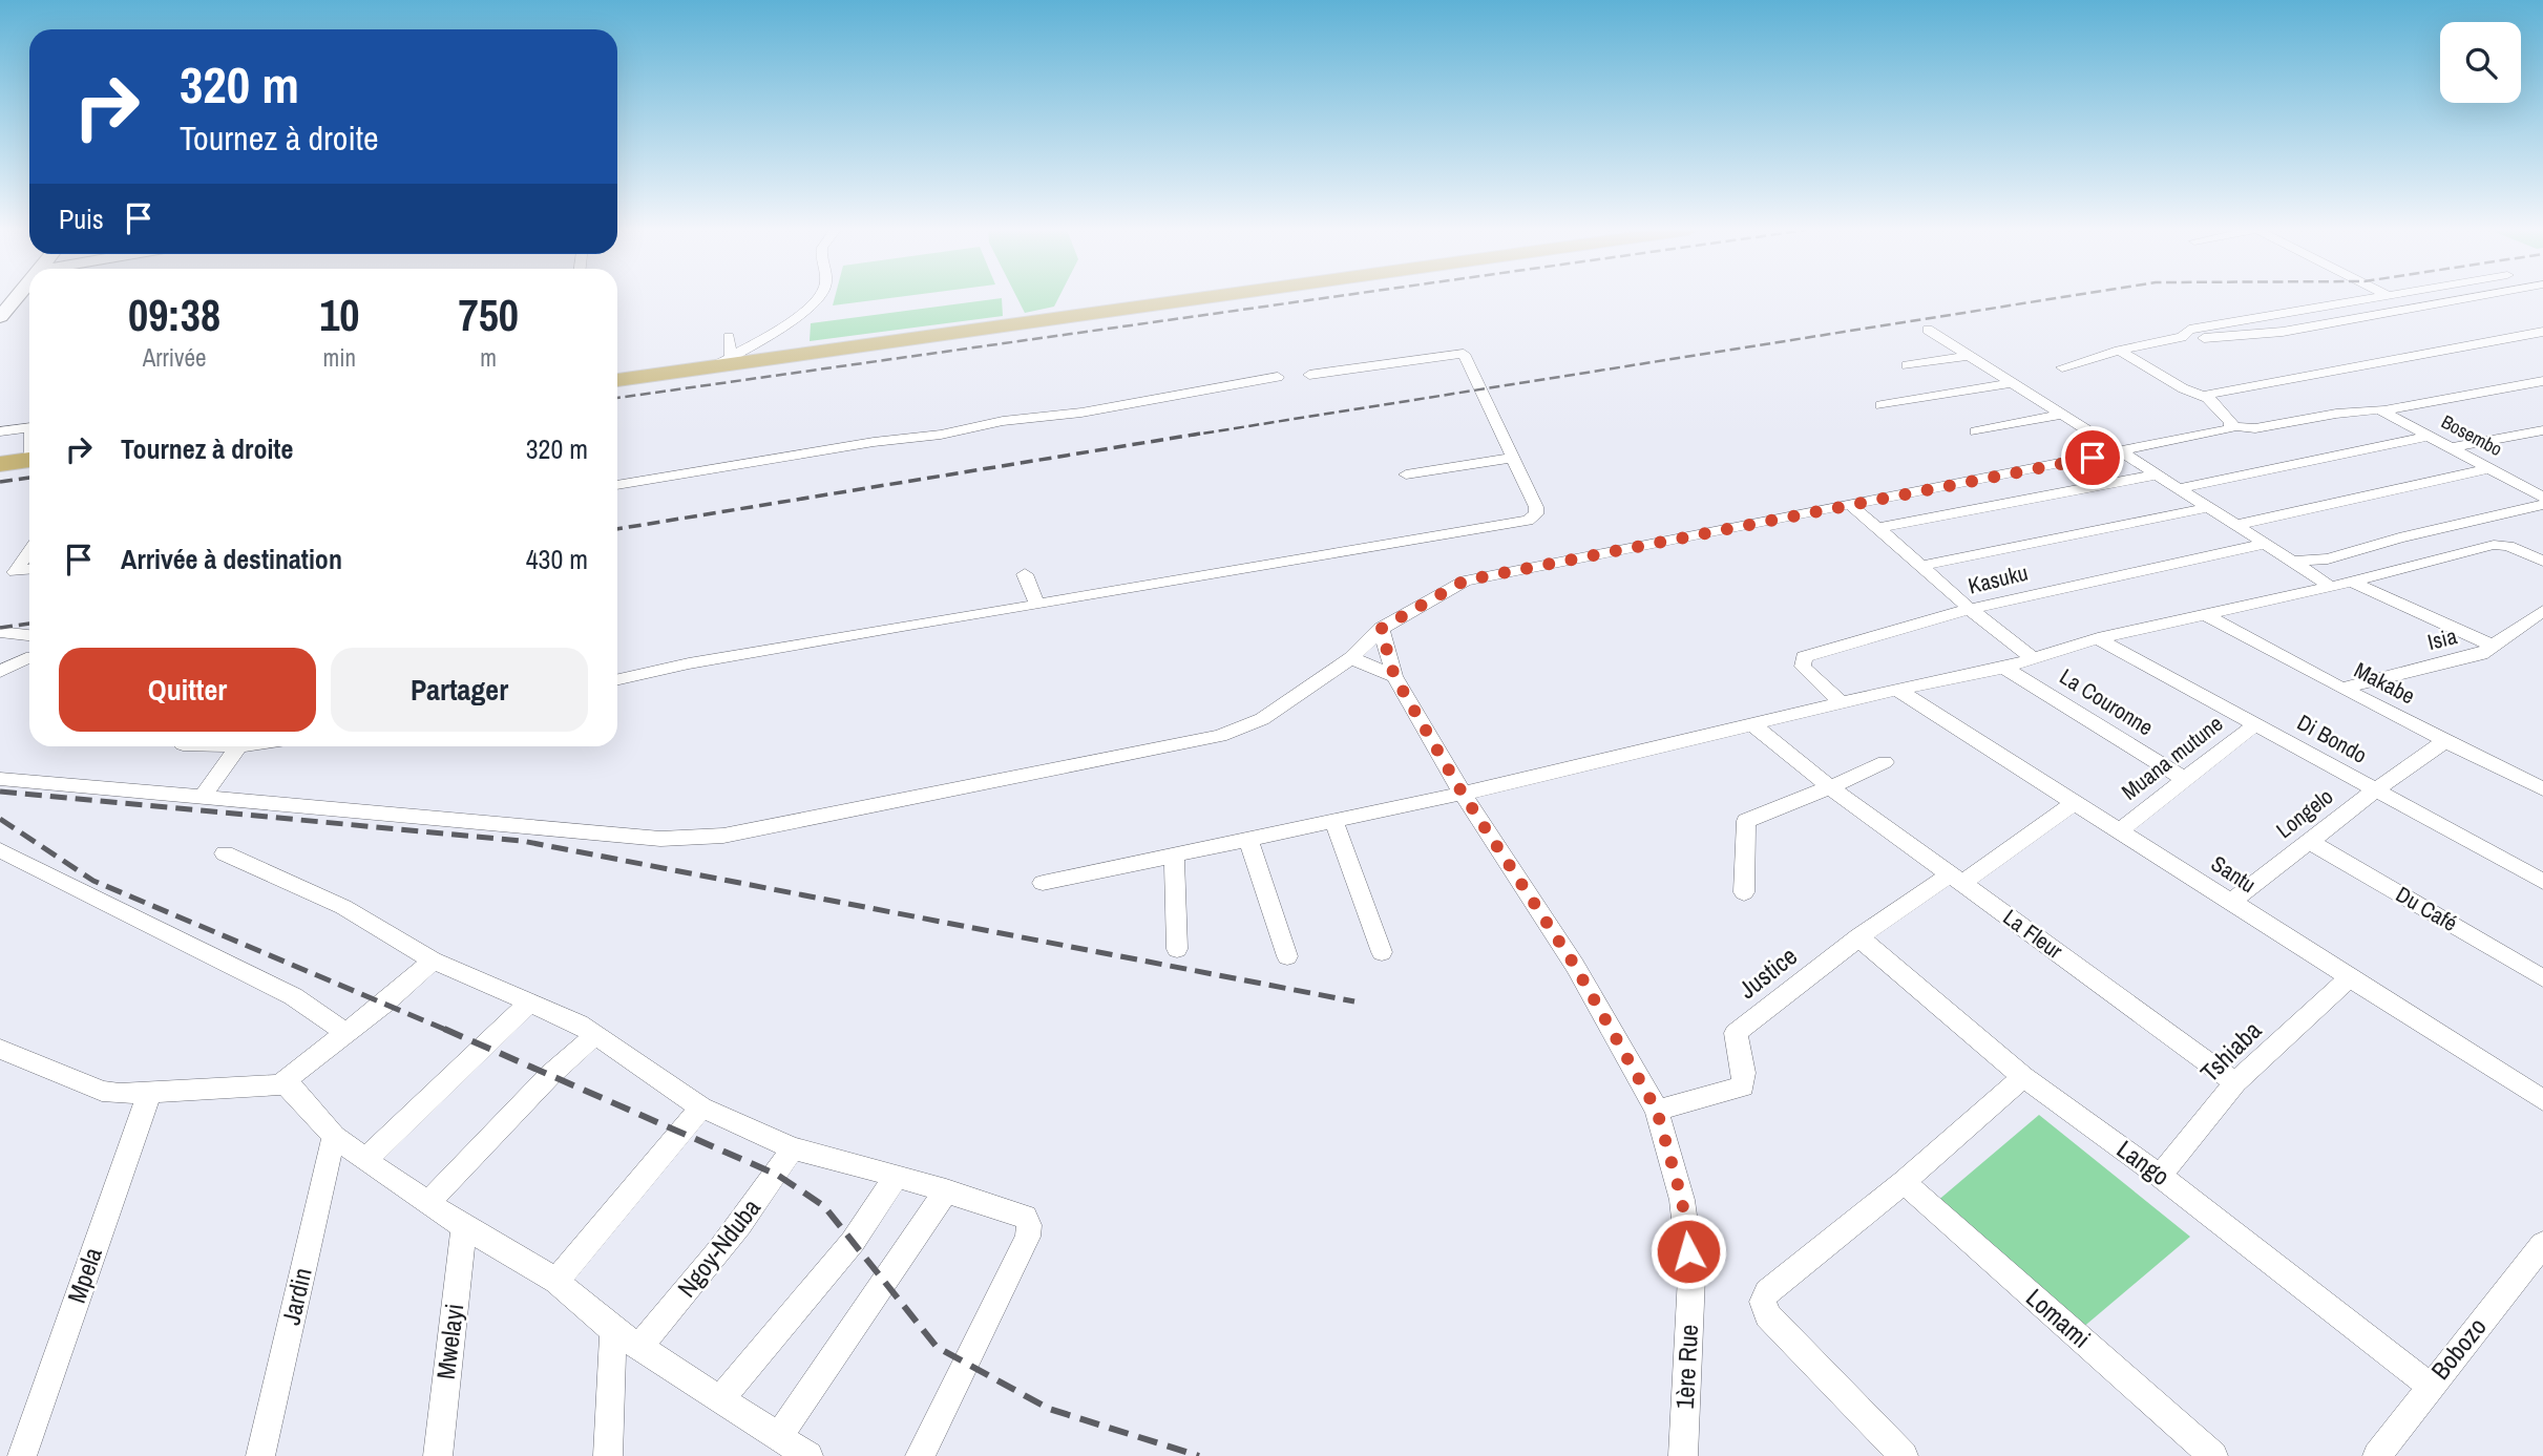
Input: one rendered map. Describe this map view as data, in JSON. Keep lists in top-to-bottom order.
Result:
{
  "streets": {
    "street": [
      "Bosembo",
      "Kasuku",
      "Isia",
      "Makabe",
      "La Couronne",
      "Di Bondo",
      "Muana mutune",
      "Longelo",
      "Santu",
      "Du Café",
      "La Fleur",
      "Justice",
      "Tshiaba",
      "Lango",
      "Ngoy-Nduba",
      "Mpela",
      "Jardin",
      "Lomami",
      "Mwelayi",
      "Bobozo",
      "1ère Rue"
    ]
  },
  "crossings": [
    ["Isia", "Makabe"],
    ["Makabe", "Longelo"],
    ["La Couronne", "Muana mutune"],
    ["Di Bondo", "Muana mutune"],
    ["Di Bondo", "Longelo"],
    ["Muana mutune", "Santu"],
    ["Longelo", "Santu"],
    ["Longelo", "Du Café"],
    ["Santu", "Justice"],
    ["Santu", "Tshiaba"],
    ["La Fleur", "Justice"],
    ["La Fleur", "Tshiaba"],
    ["Justice", "Lango"],
    ["Justice", "1ère Rue"],
    ["Tshiaba", "Lango"],
    ["Lango", "Bobozo"]
  ],
  "page": {
    "turn": ["320 m", "Tournez à droite"],
    "then": "Puis",
    "eta": [
      "09:38",
      "Arrivée",
      "10",
      "min",
      "750",
      "m"
    ],
    "list": [
      {
        "name": "Tournez à droite",
        "value": "320 m"
      },
      {
        "name": "Arrivée à destination",
        "value": "430 m"
      }
    ],
    "buttons": ["Quitter", "Partager"]
  }
}
